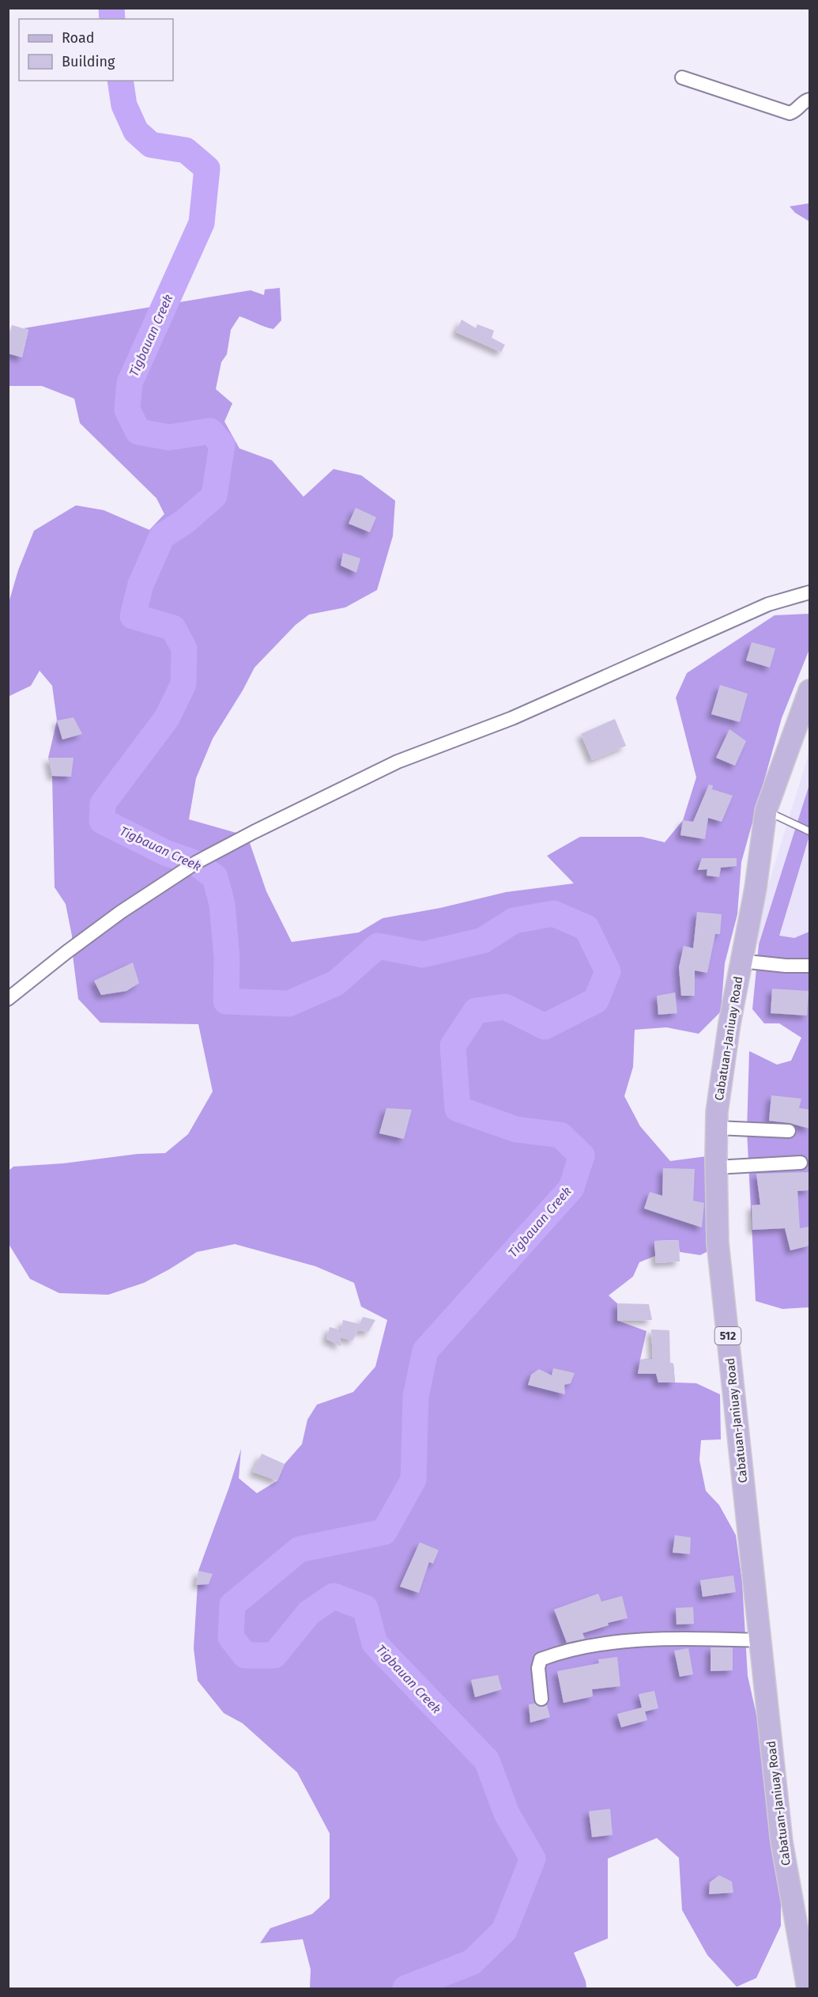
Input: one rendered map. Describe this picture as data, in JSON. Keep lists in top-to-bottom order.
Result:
{
  "streets": {
    "main road": ["Cabatuan-Janiuay Road", "512"]
  },
  "water": ["Tigbauan Creek"],
  "legend": ["Road", "Building"]
}
